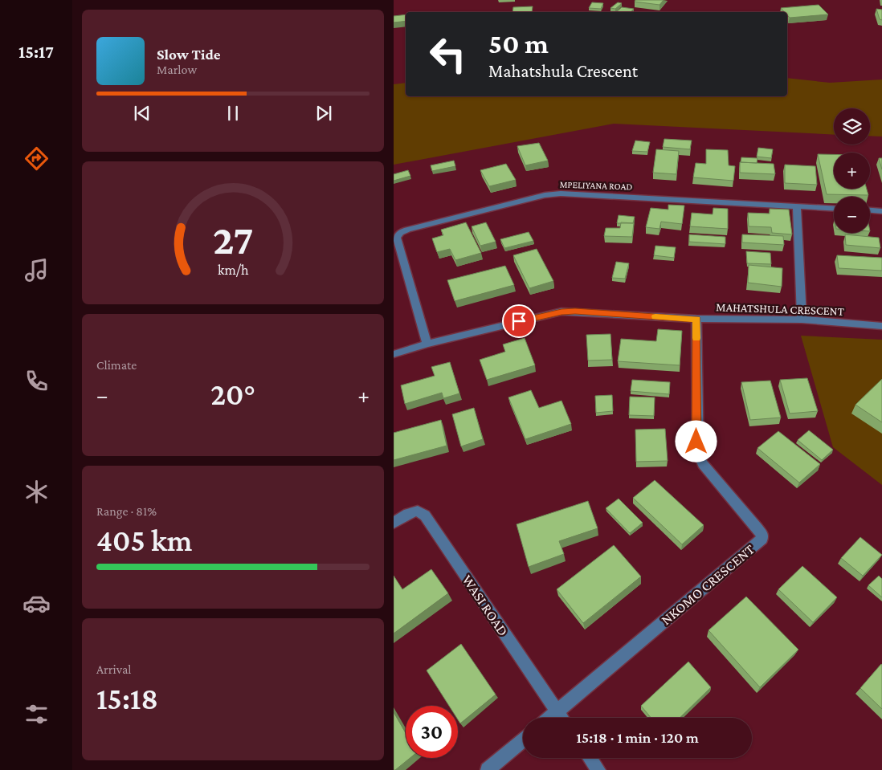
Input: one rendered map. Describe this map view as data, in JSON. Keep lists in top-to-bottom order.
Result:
{
  "streets": {
    "street": [
      "MPELIYANA ROAD",
      "MAHATSHULA CRESCENT",
      "NKOMO CRESCENT",
      "WASI ROAD"
    ]
  },
  "crossings": [
    ["MPELIYANA ROAD", "MAHATSHULA CRESCENT"],
    ["MAHATSHULA CRESCENT", "NKOMO CRESCENT"],
    ["NKOMO CRESCENT", "WASI ROAD"]
  ],
  "page": {
    "tabs": "15:17",
    "turn": ["50 m", "Mahatshula Crescent"],
    "song": ["Slow Tide", "Marlow"],
    "map_buttons": ["+", "−"],
    "tile": [
      "Climate",
      ["Range · 81%", "405 km"],
      ["Arrival", "15:18"]
    ],
    "heat": ["−", "20°", "+"],
    "limit": "30",
    "trip": "15:18 · 1 min · 120 m",
    "gauge": ["27", "km/h"]
  }
}
